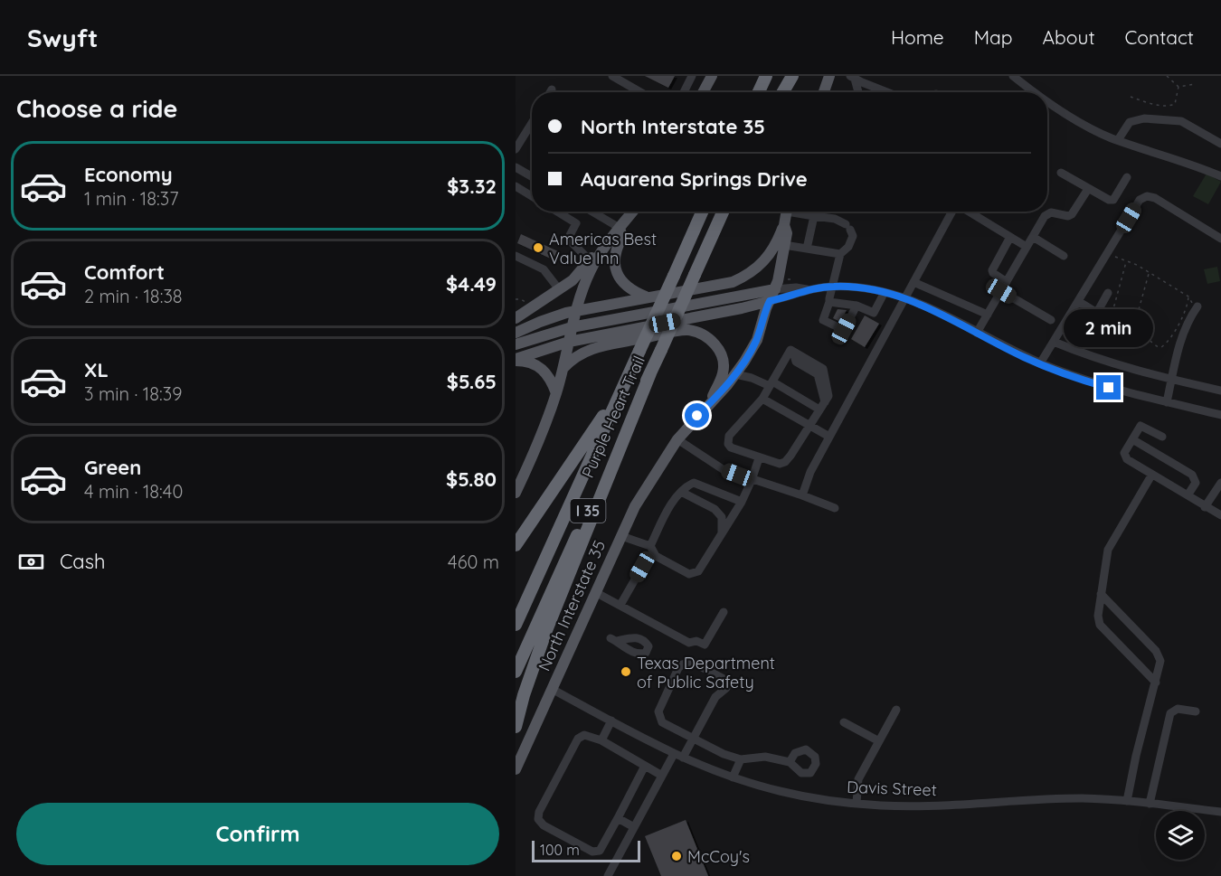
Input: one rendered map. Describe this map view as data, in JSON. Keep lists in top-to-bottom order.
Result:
{
  "streets": {
    "highway": ["Purple Heart Trail", "I 35"],
    "main road": ["North Interstate 35"],
    "street": ["Davis Street"]
  },
  "crossings": [
    ["North Interstate 35", "Davis Street"]
  ],
  "places": ["Americas Best Value Inn", "Texas Department of Public Safety", "McCoy's"],
  "scale_bar": "100 m",
  "page": {
    "header": "Swyft",
    "nav": [
      "Home",
      "Map",
      "About",
      "Contact"
    ],
    "heading": "Choose a ride",
    "banner": ["North Interstate 35", "Aquarena Springs Drive"],
    "list": [
      {
        "name": "Economy",
        "note": "1 min · 18:37",
        "value": "$3.32"
      },
      {
        "name": "Comfort",
        "note": "2 min · 18:38",
        "value": "$4.49"
      },
      {
        "name": "XL",
        "note": "3 min · 18:39",
        "value": "$5.65"
      },
      {
        "name": "Green",
        "note": "4 min · 18:40",
        "value": "$5.80"
      }
    ],
    "bubble": "2 min",
    "pay": ["Cash", "460 m"],
    "buttons": "Confirm",
    "scale": "100 m"
  }
}
